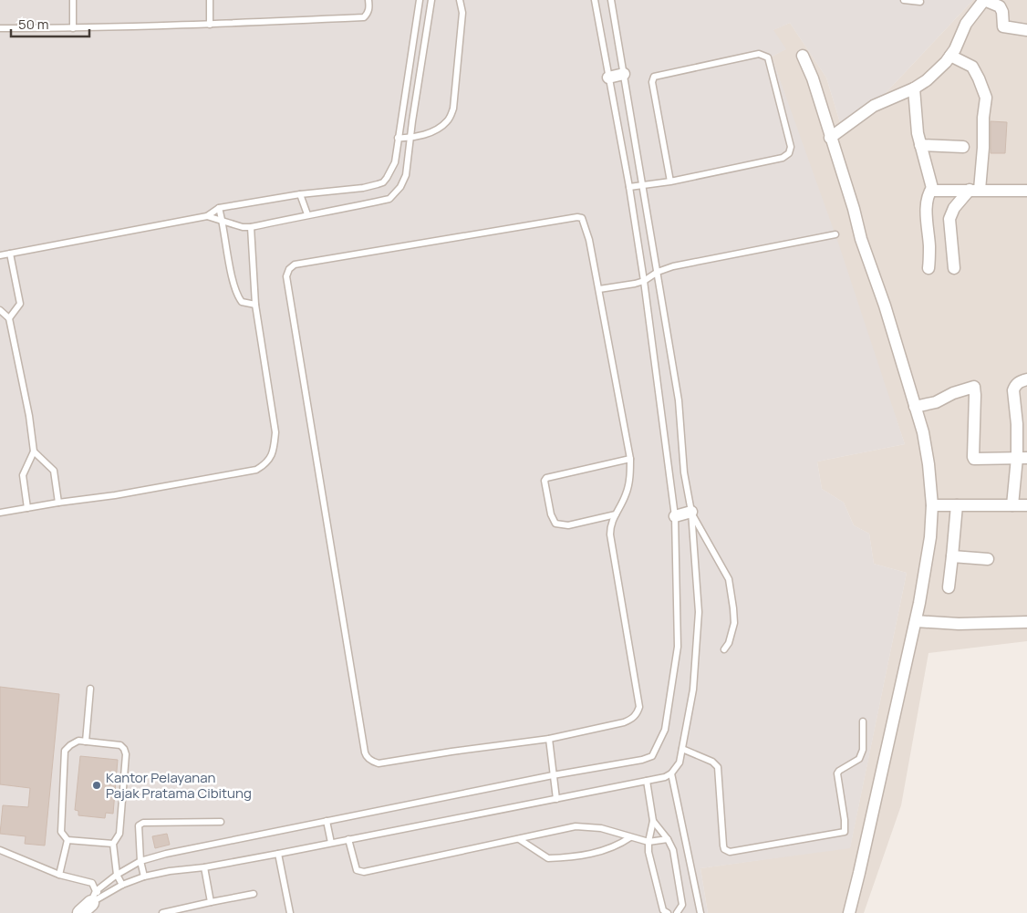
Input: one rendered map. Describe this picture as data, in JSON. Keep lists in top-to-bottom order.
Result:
{
  "places": ["Kantor Pelayanan Pajak Pratama Cibitung"],
  "scale_bar": "50 m"
}
